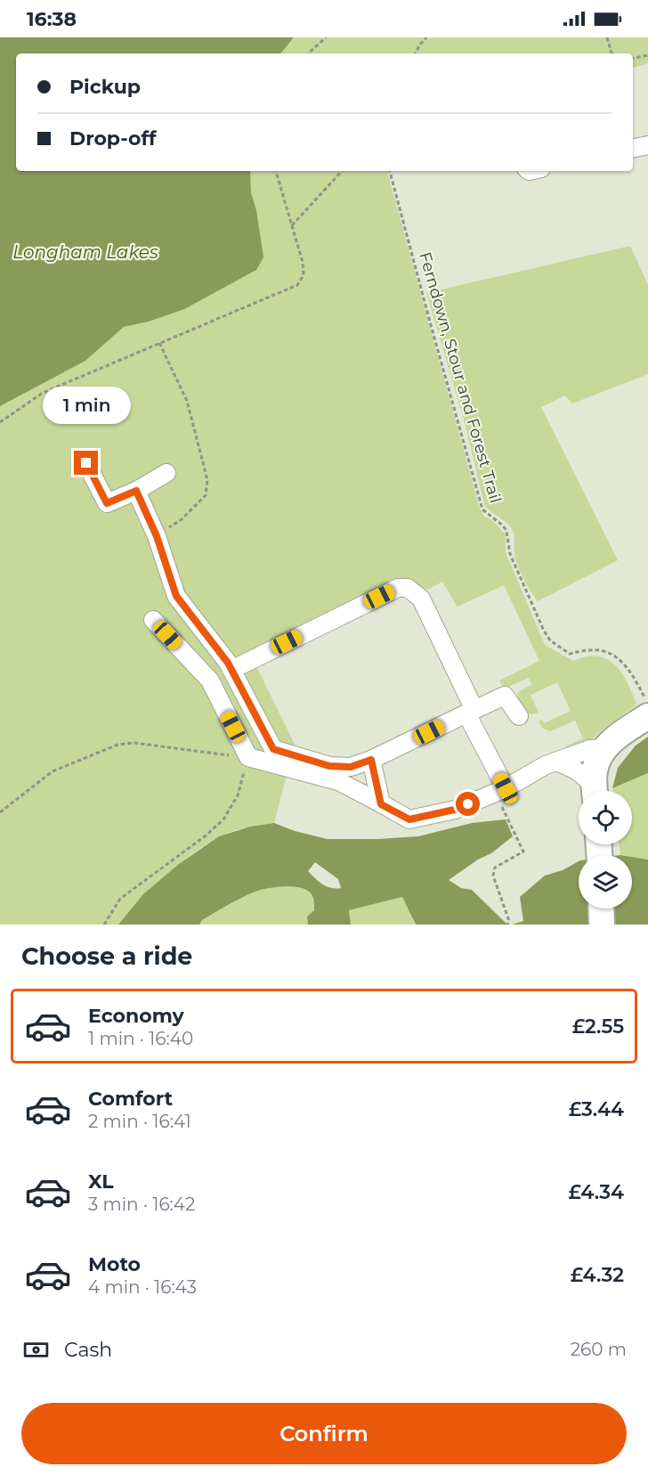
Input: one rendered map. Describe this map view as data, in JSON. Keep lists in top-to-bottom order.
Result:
{
  "streets": {
    "path": ["Ferndown, Stour and Forest Trail"]
  },
  "water": ["Longham Lakes"],
  "page": {
    "status": "16:38",
    "banner": ["Pickup", "Drop-off"],
    "bubble": "1 min",
    "heading": "Choose a ride",
    "list": [
      {
        "name": "Economy",
        "note": "1 min · 16:40",
        "value": "£2.55"
      },
      {
        "name": "Comfort",
        "note": "2 min · 16:41",
        "value": "£3.44"
      },
      {
        "name": "XL",
        "note": "3 min · 16:42",
        "value": "£4.34"
      },
      {
        "name": "Moto",
        "note": "4 min · 16:43",
        "value": "£4.32"
      }
    ],
    "pay": ["Cash", "260 m"],
    "buttons": "Confirm"
  }
}
